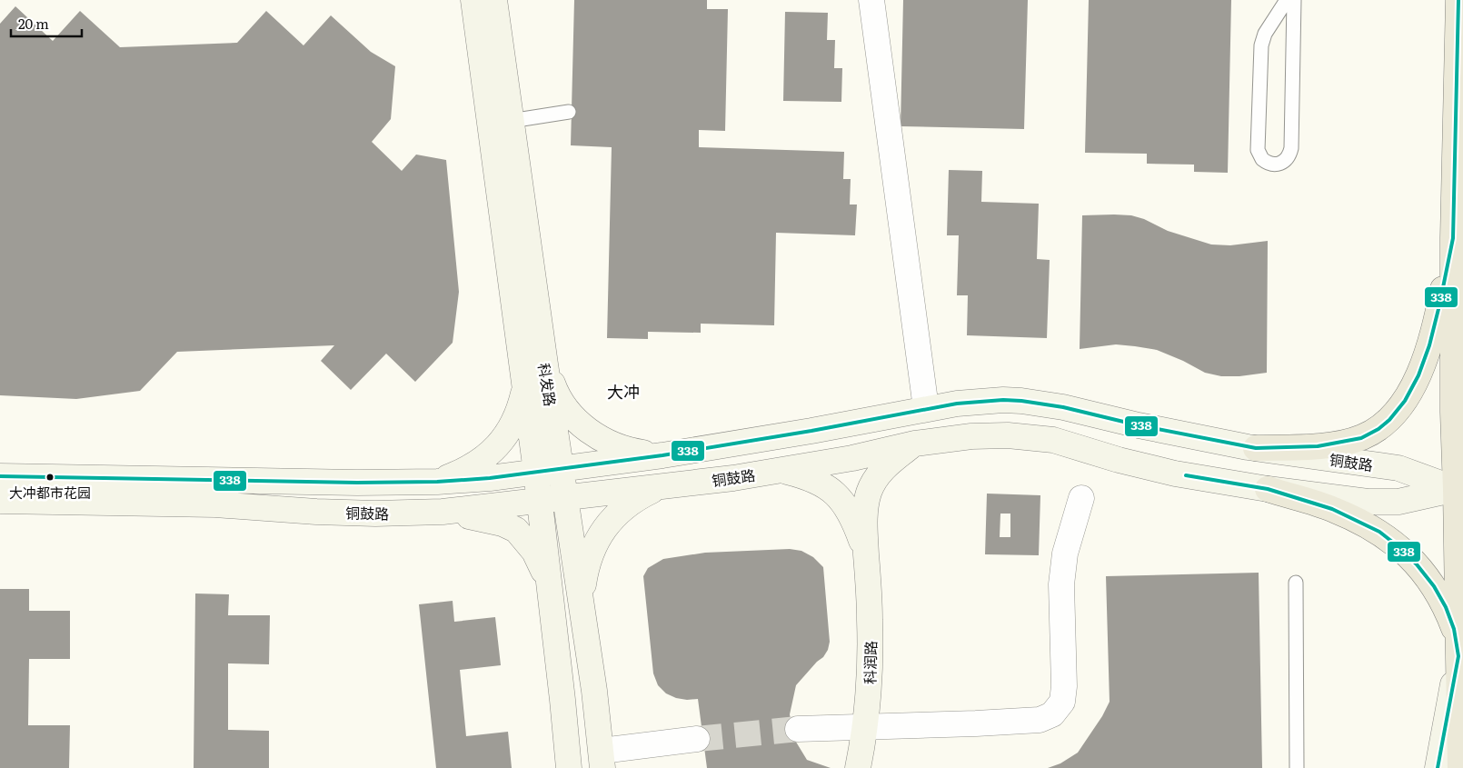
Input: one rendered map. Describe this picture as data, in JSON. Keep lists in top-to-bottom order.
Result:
{
  "streets": {
    "main road": ["科发路", "铜鼓路", "科润路"]
  },
  "crossings": [
    ["科发路", "铜鼓路"],
    ["铜鼓路", "科润路"]
  ],
  "districts": ["大冲"],
  "places": ["大冲都市花园"],
  "lines": ["transit line 338"],
  "scale_bar": "20 m"
}
